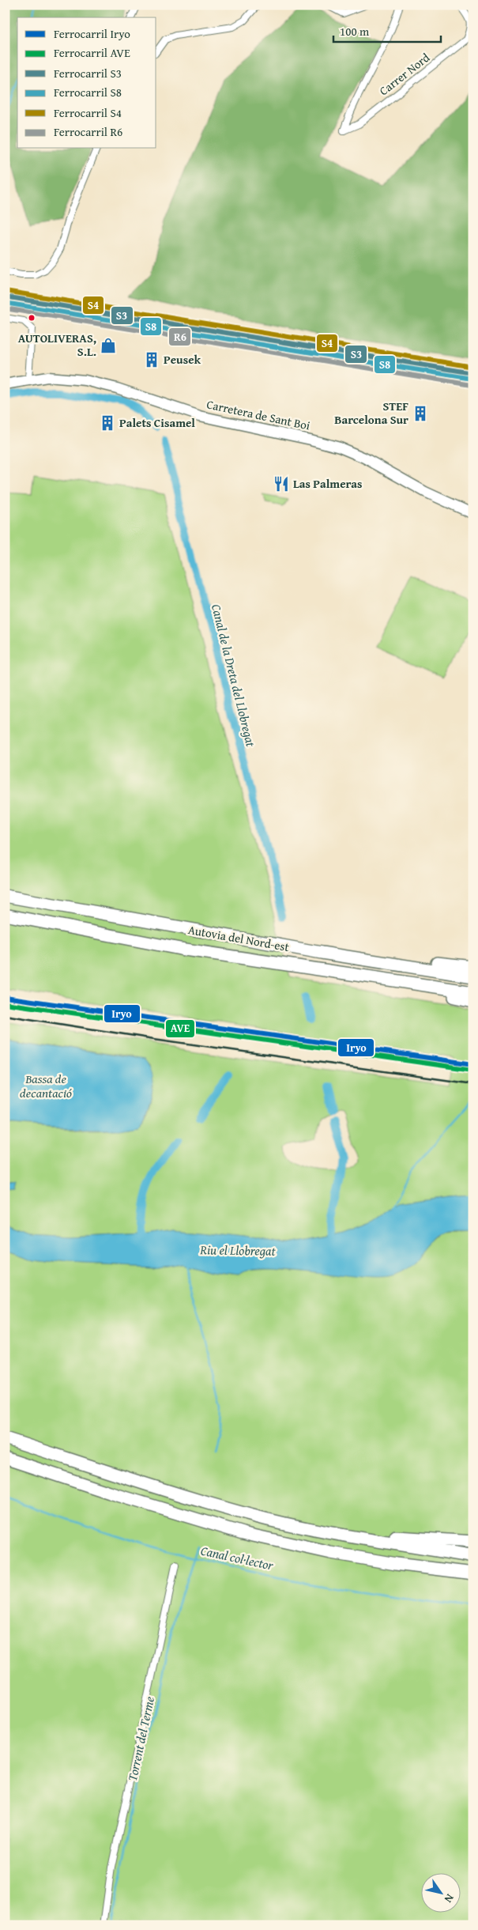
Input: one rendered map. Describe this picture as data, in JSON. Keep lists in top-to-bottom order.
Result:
{
  "streets": {
    "highway": ["Autovia del Nord-est"],
    "main road": ["Carretera de Sant Boi"],
    "street": ["Carrer Nord"]
  },
  "water": [
    "Canal de la Dreta del Llobregat",
    "Bassa de decantació",
    "Riu el Llobregat",
    "Canal col·lector",
    "Torrent del Terme"
  ],
  "places": {
    "shop": ["AUTOLIVERAS, S.L."],
    "building": ["Peusek", "STEF Barcelona Sur", "Palets Cisamel"],
    "restaurant": ["Las Palmeras"]
  },
  "lines": [
    "rail line S4",
    "rail line S3",
    "rail line S8",
    "rail line R6",
    "rail line Iryo",
    "rail line AVE"
  ],
  "legend": [
    "Ferrocarril Iryo",
    "Ferrocarril AVE",
    "Ferrocarril S3",
    "Ferrocarril S8",
    "Ferrocarril S4",
    "Ferrocarril R6"
  ],
  "scale_bar": "100 m",
  "north": "bottom right"
}
